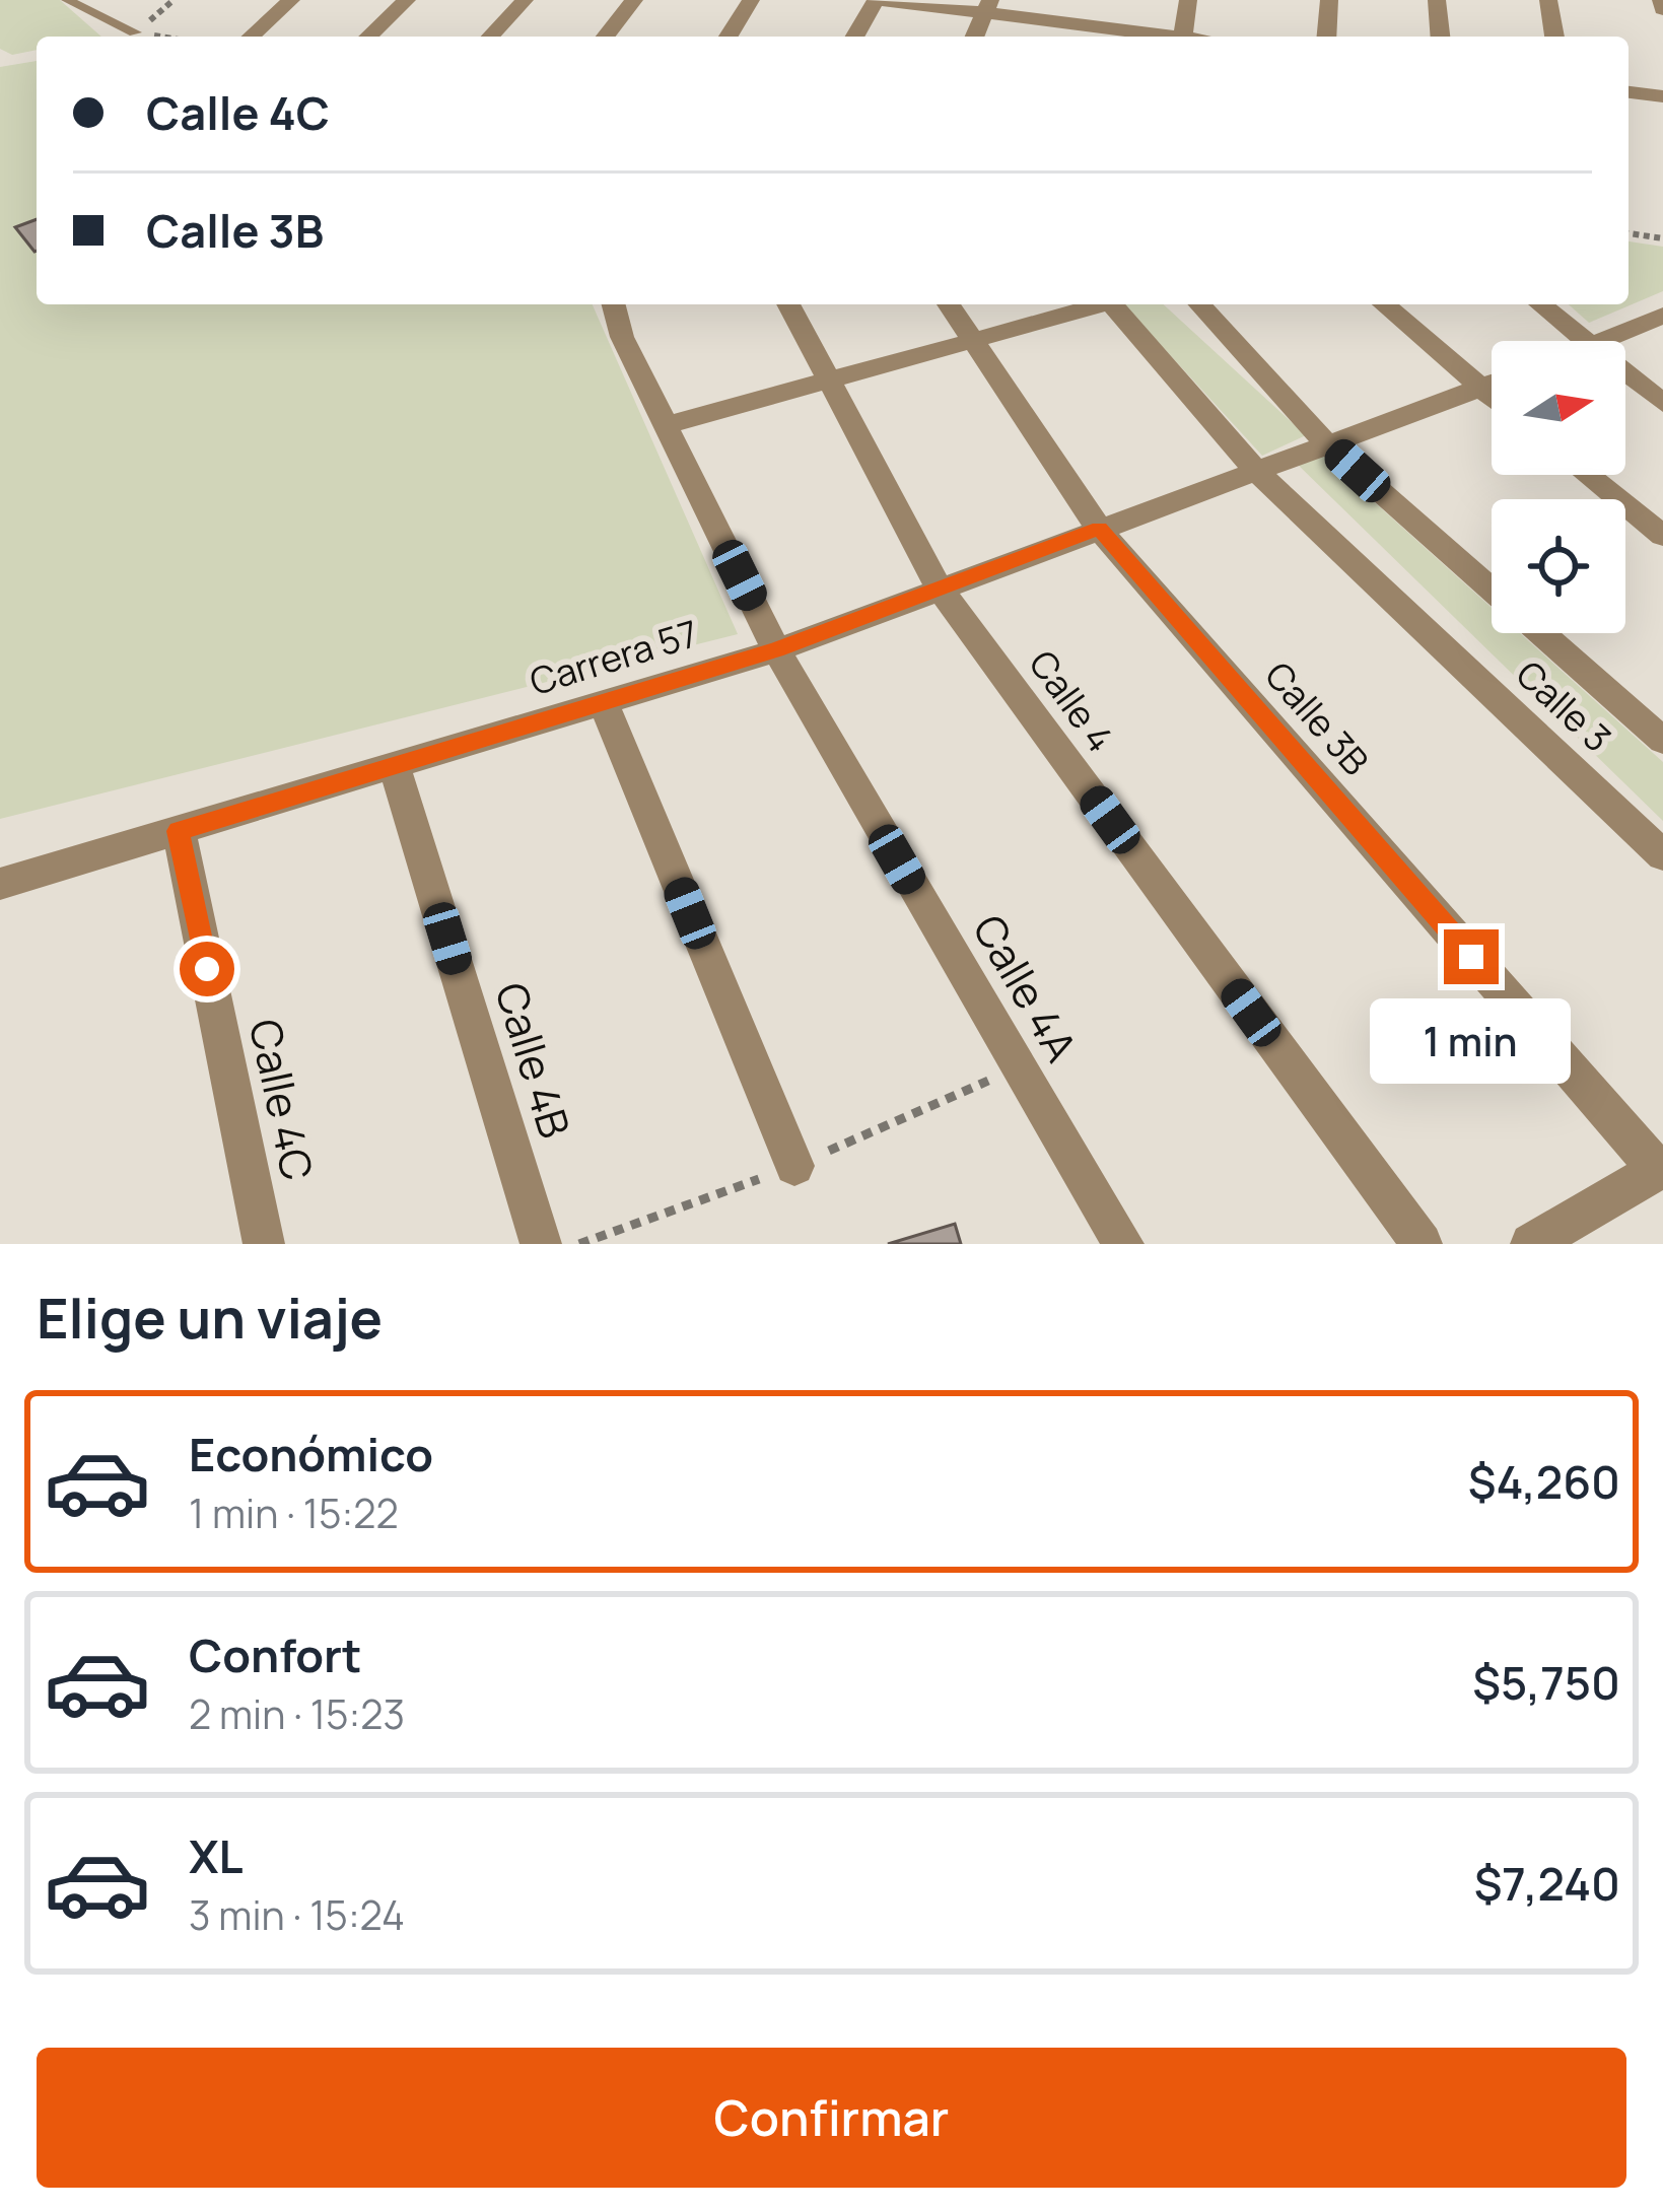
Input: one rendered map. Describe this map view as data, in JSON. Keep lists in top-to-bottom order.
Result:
{
  "streets": {
    "street": [
      "Carrera 57",
      "Calle 4",
      "Calle 3",
      "Calle 3B",
      "Calle 4A",
      "Calle 4B",
      "Calle 4C"
    ]
  },
  "crossings": [
    ["Carrera 57", "Calle 4"],
    ["Carrera 57", "Calle 3"],
    ["Carrera 57", "Calle 3B"],
    ["Carrera 57", "Calle 4A"],
    ["Carrera 57", "Calle 4B"],
    ["Carrera 57", "Calle 4C"]
  ],
  "north": "right",
  "page": {
    "banner": ["Calle 4C", "Calle 3B"],
    "bubble": "1 min",
    "heading": "Elige un viaje",
    "list": [
      {
        "name": "Económico",
        "note": "1 min · 15:22",
        "value": "$4,260"
      },
      {
        "name": "Confort",
        "note": "2 min · 15:23",
        "value": "$5,750"
      },
      {
        "name": "XL",
        "note": "3 min · 15:24",
        "value": "$7,240"
      }
    ],
    "buttons": "Confirmar"
  }
}
